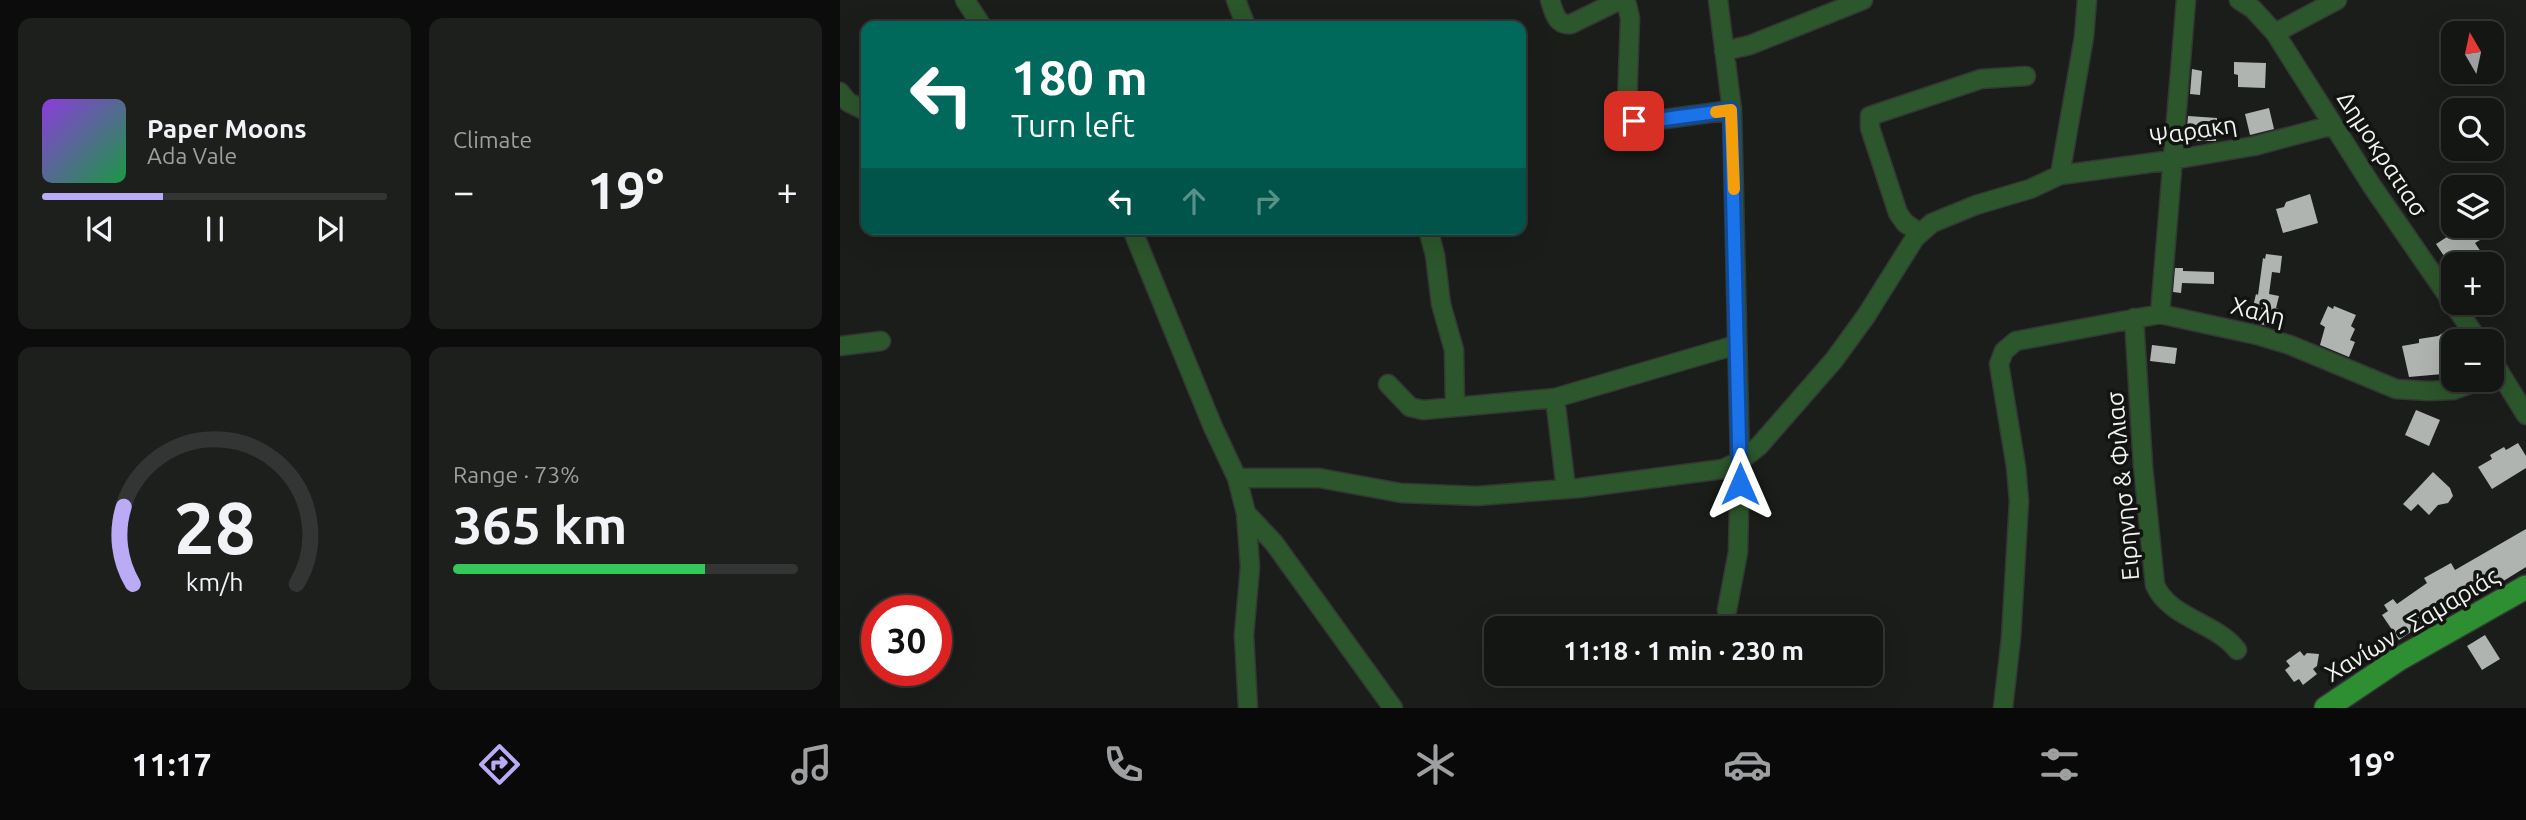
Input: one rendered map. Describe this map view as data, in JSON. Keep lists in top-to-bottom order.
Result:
{
  "streets": {
    "main road": ["Χανίων - Σαμαριάς"],
    "street": [
      "Ψαρακη",
      "Δημοκρατιασ",
      "Χαλη",
      "Ειρηνησ & Φιλιασ"
    ]
  },
  "crossings": [
    ["Ψαρακη", "Δημοκρατιασ"],
    ["Χαλη", "Ειρηνησ & Φιλιασ"]
  ],
  "north": "top",
  "page": {
    "tile": [
      "Climate",
      ["Range · 73%", "365 km"]
    ],
    "map_buttons": ["+", "−"],
    "turn": ["180 m", "Turn left"],
    "song": ["Paper Moons", "Ada Vale"],
    "heat": ["−", "19°", "+"],
    "limit": "30",
    "trip": "11:18 · 1 min · 230 m",
    "tabs": ["11:17", "19°"],
    "gauge": ["28", "km/h"]
  }
}
